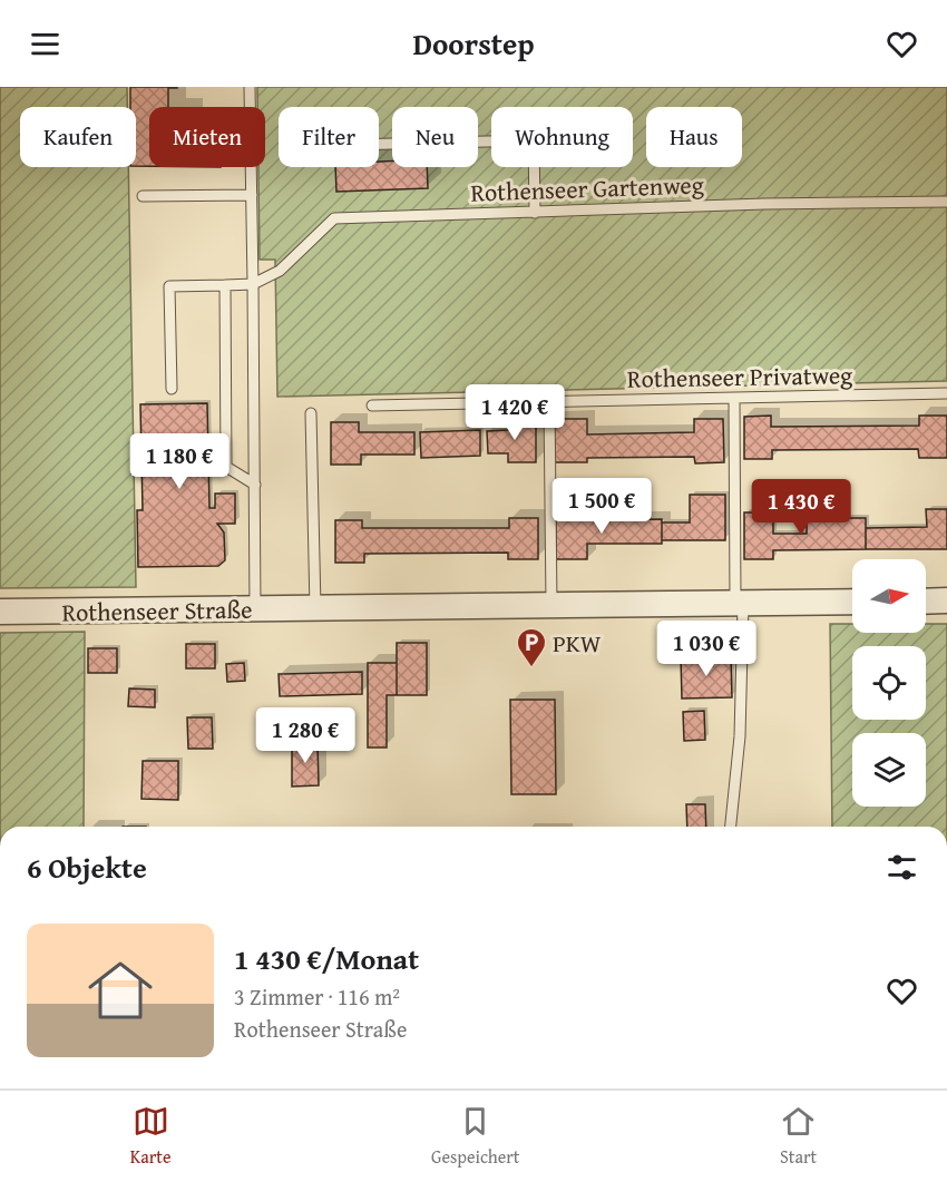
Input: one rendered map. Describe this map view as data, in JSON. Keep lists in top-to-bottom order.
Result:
{
  "streets": {
    "street": ["Rothenseer Straße"],
    "lane": ["Rothenseer Gartenweg", "Rothenseer Privatweg"]
  },
  "places": {
    "parking": ["PKW"]
  },
  "north": "right",
  "page": {
    "header": "Doorstep",
    "chip": [
      "Kaufen",
      "Mieten",
      "Filter",
      "Neu",
      "Wohnung",
      "Haus"
    ],
    "price": [
      "1 420 €",
      "1 180 €",
      "1 500 €",
      "1 430 €",
      "1 030 €",
      "1 280 €"
    ],
    "heading": "6 Objekte",
    "list": [
      {
        "name": "1 430 €/Monat",
        "note": "3 Zimmer · 116 m² · Rothenseer Straße"
      }
    ],
    "tabs": ["Karte", "Gespeichert", "Start"]
  }
}
